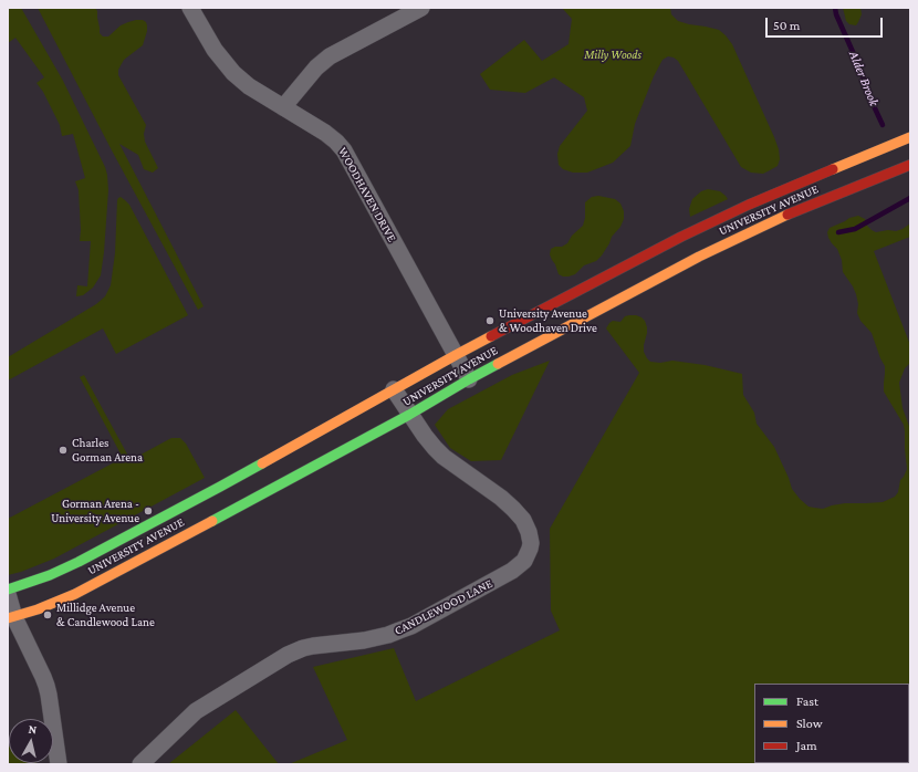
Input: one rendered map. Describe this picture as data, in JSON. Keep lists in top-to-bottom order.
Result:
{
  "streets": {
    "main road": ["UNIVERSITY AVENUE"],
    "street": ["WOODHAVEN DRIVE", "CANDLEWOOD LANE"]
  },
  "crossings": [
    ["WOODHAVEN DRIVE", "UNIVERSITY AVENUE"],
    ["UNIVERSITY AVENUE", "CANDLEWOOD LANE"]
  ],
  "water": ["Alder Brook"],
  "parks": ["Milly Woods"],
  "places": [
    "University Avenue & Woodhaven Drive",
    "Charles Gorman Arena",
    "Gorman Arena - University Avenue",
    "Millidge Avenue & Candlewood Lane"
  ],
  "legend": ["Fast", "Slow", "Jam"],
  "scale_bar": "50 m",
  "north": "top"
}
